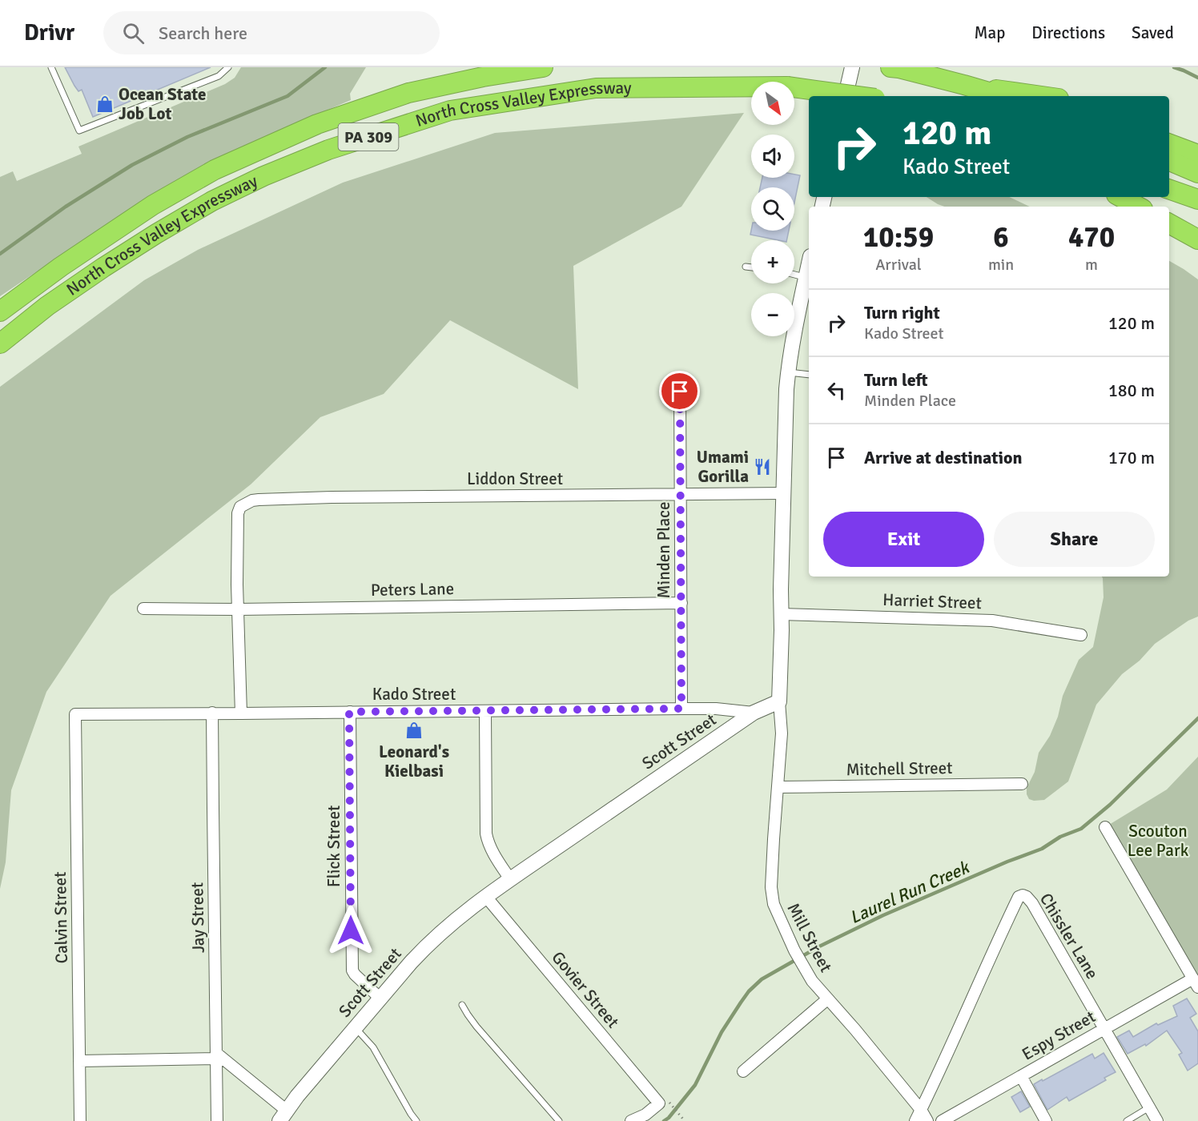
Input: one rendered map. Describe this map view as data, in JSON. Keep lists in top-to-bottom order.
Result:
{
  "streets": {
    "highway": ["North Cross Valley Expressway", "PA 309"],
    "street": [
      "Liddon Street",
      "Minden Place",
      "Peters Lane",
      "Harriet Street",
      "Kado Street",
      "Scott Street",
      "Mitchell Street",
      "Flick Street",
      "Calvin Street",
      "Jay Street",
      "Chissler Lane",
      "Mill Street",
      "Govier Street",
      "Espy Street"
    ]
  },
  "crossings": [
    ["Liddon Street", "Minden Place"],
    ["Liddon Street", "Peters Lane"],
    ["Minden Place", "Peters Lane"],
    ["Minden Place", "Kado Street"],
    ["Kado Street", "Scott Street"],
    ["Kado Street", "Flick Street"],
    ["Kado Street", "Calvin Street"],
    ["Kado Street", "Jay Street"],
    ["Scott Street", "Flick Street"],
    ["Scott Street", "Mill Street"],
    ["Scott Street", "Govier Street"],
    ["Mitchell Street", "Mill Street"],
    ["Chissler Lane", "Mill Street"],
    ["Chissler Lane", "Espy Street"]
  ],
  "water": ["Laurel Run Creek"],
  "parks": ["Scouton Lee Park"],
  "places": {
    "shop": ["Ocean State Job Lot", "Leonard's Kielbasi"],
    "restaurant": ["Umami Gorilla"]
  },
  "north": "bottom right",
  "page": {
    "header": "Drivr",
    "search": "Search here",
    "nav": ["Map", "Directions", "Saved"],
    "map_buttons": ["+", "−"],
    "turn": ["120 m", "Kado Street"],
    "eta": [
      "10:59",
      "Arrival",
      "6",
      "min",
      "470",
      "m"
    ],
    "list": [
      {
        "name": "Turn right",
        "note": "Kado Street",
        "value": "120 m"
      },
      {
        "name": "Turn left",
        "note": "Minden Place",
        "value": "180 m"
      },
      {
        "name": "Arrive at destination",
        "value": "170 m"
      }
    ],
    "buttons": ["Exit", "Share"]
  }
}
